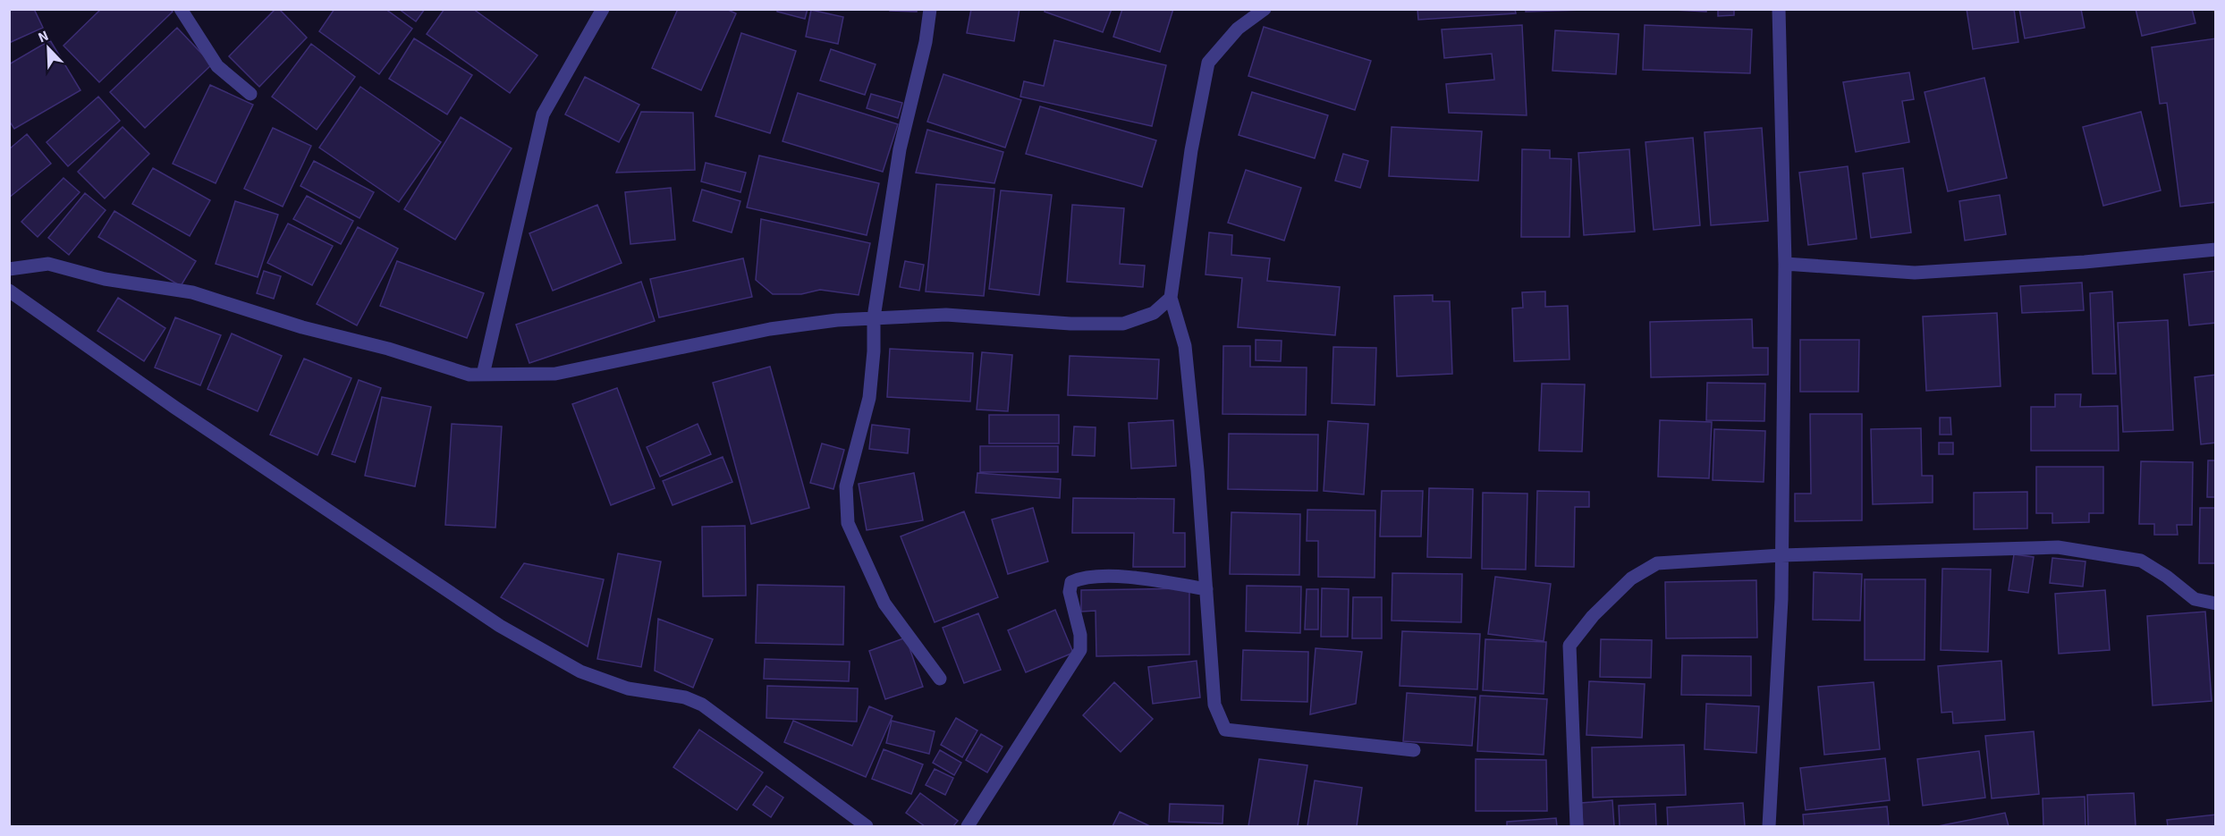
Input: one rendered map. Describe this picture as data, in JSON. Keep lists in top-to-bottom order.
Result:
{
  "north": "top left"
}
